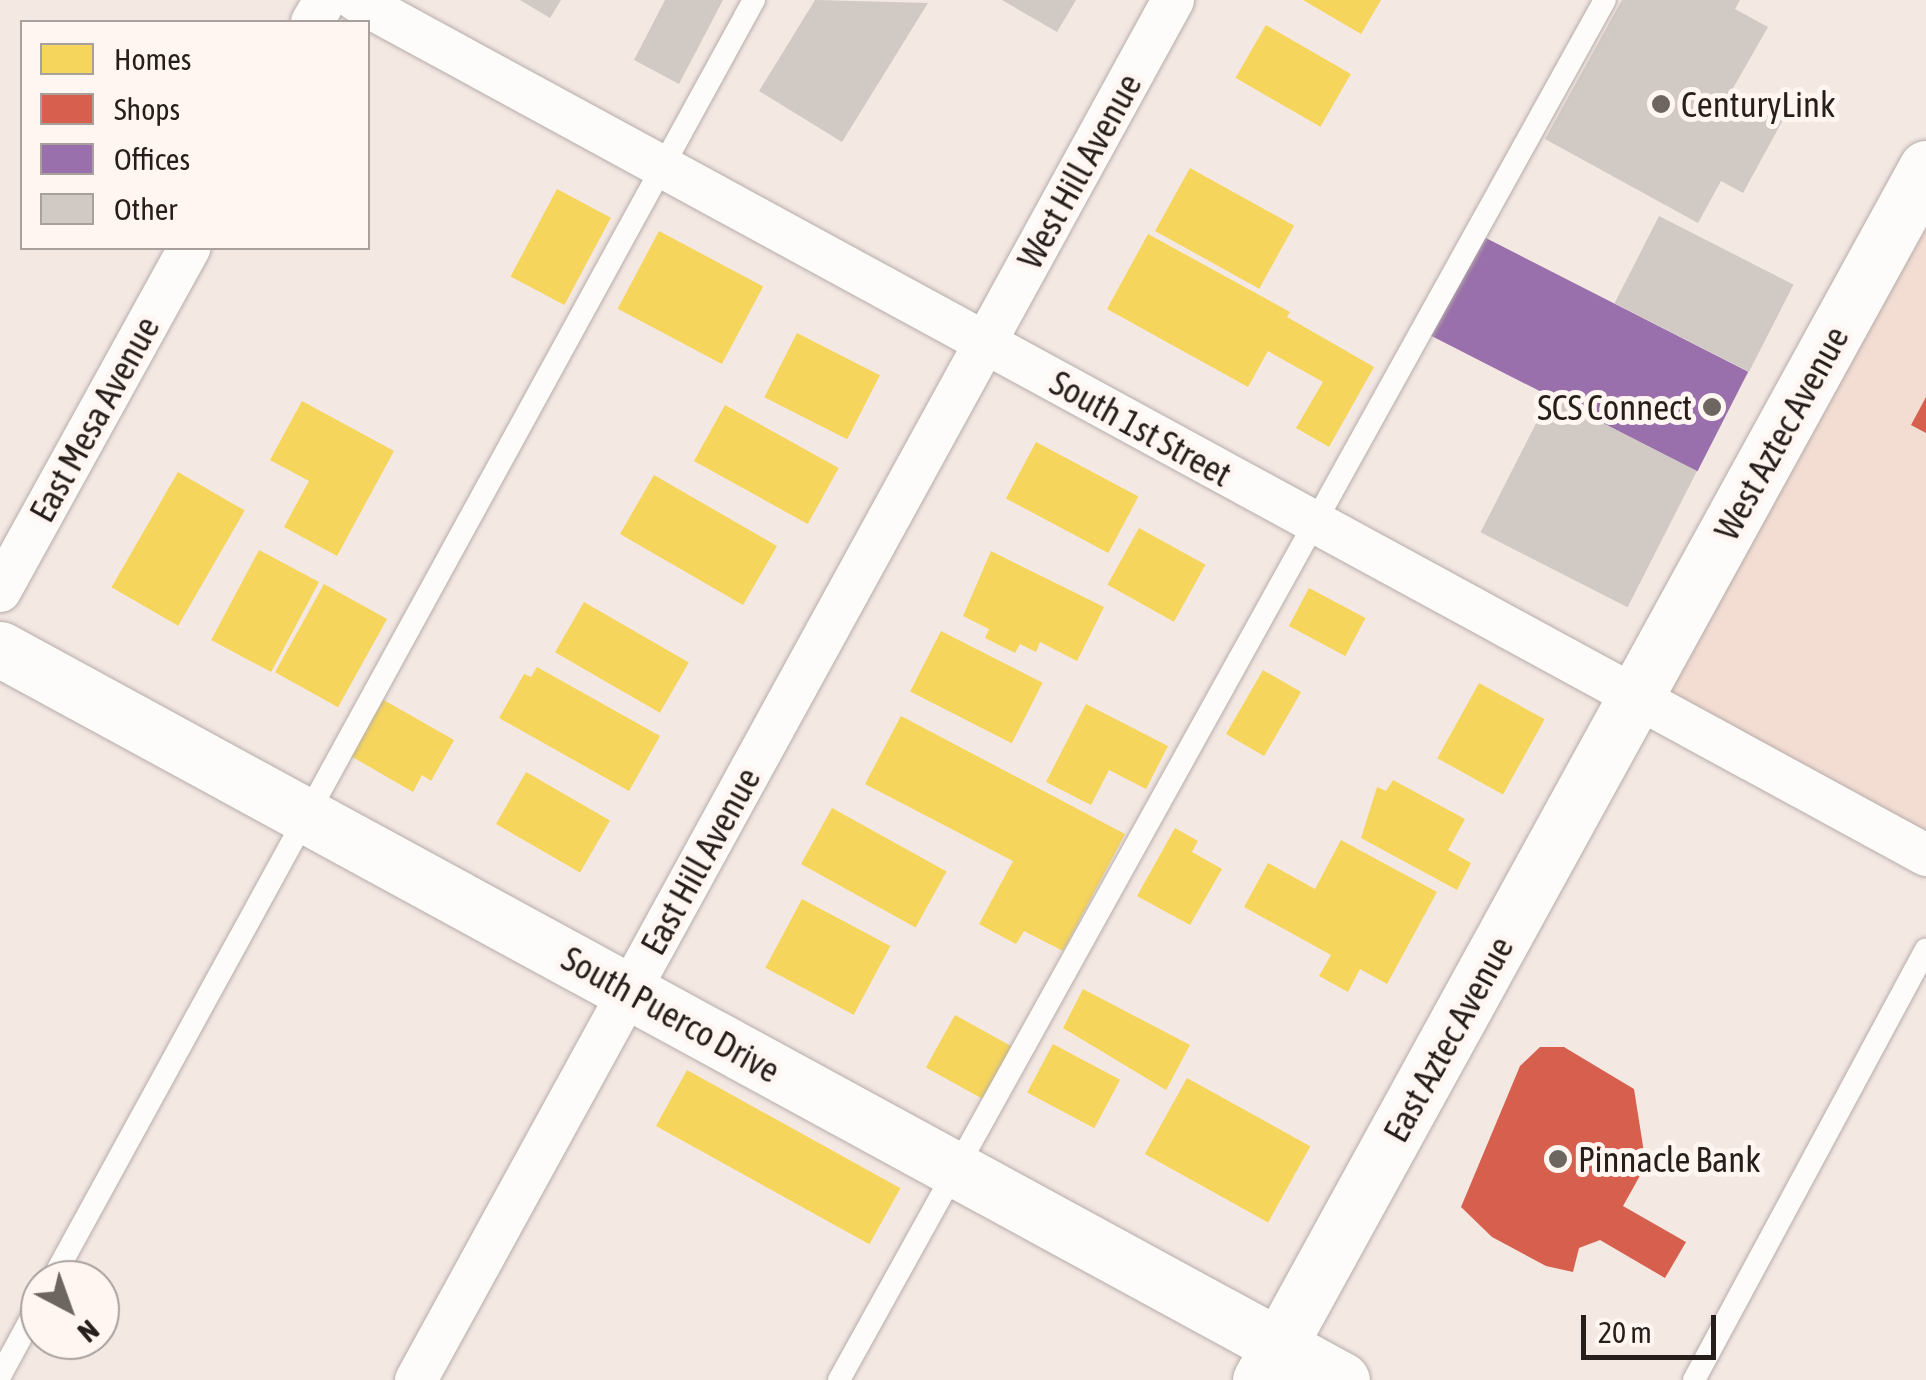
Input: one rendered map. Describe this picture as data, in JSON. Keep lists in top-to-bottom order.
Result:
{
  "streets": {
    "street": [
      "West Hill Avenue",
      "East Mesa Avenue",
      "South 1st Street",
      "West Aztec Avenue",
      "East Hill Avenue",
      "South Puerco Drive",
      "East Aztec Avenue"
    ]
  },
  "crossings": [
    ["West Hill Avenue", "South 1st Street"],
    ["West Hill Avenue", "East Hill Avenue"],
    ["South 1st Street", "West Aztec Avenue"],
    ["South 1st Street", "East Hill Avenue"],
    ["South 1st Street", "East Aztec Avenue"],
    ["West Aztec Avenue", "East Aztec Avenue"],
    ["East Hill Avenue", "South Puerco Drive"],
    ["South Puerco Drive", "East Aztec Avenue"]
  ],
  "places": ["CenturyLink", "SCS Connect", "Pinnacle Bank"],
  "legend": [
    "Homes",
    "Shops",
    "Offices",
    "Other"
  ],
  "scale_bar": "20 m",
  "north": "bottom right"
}
